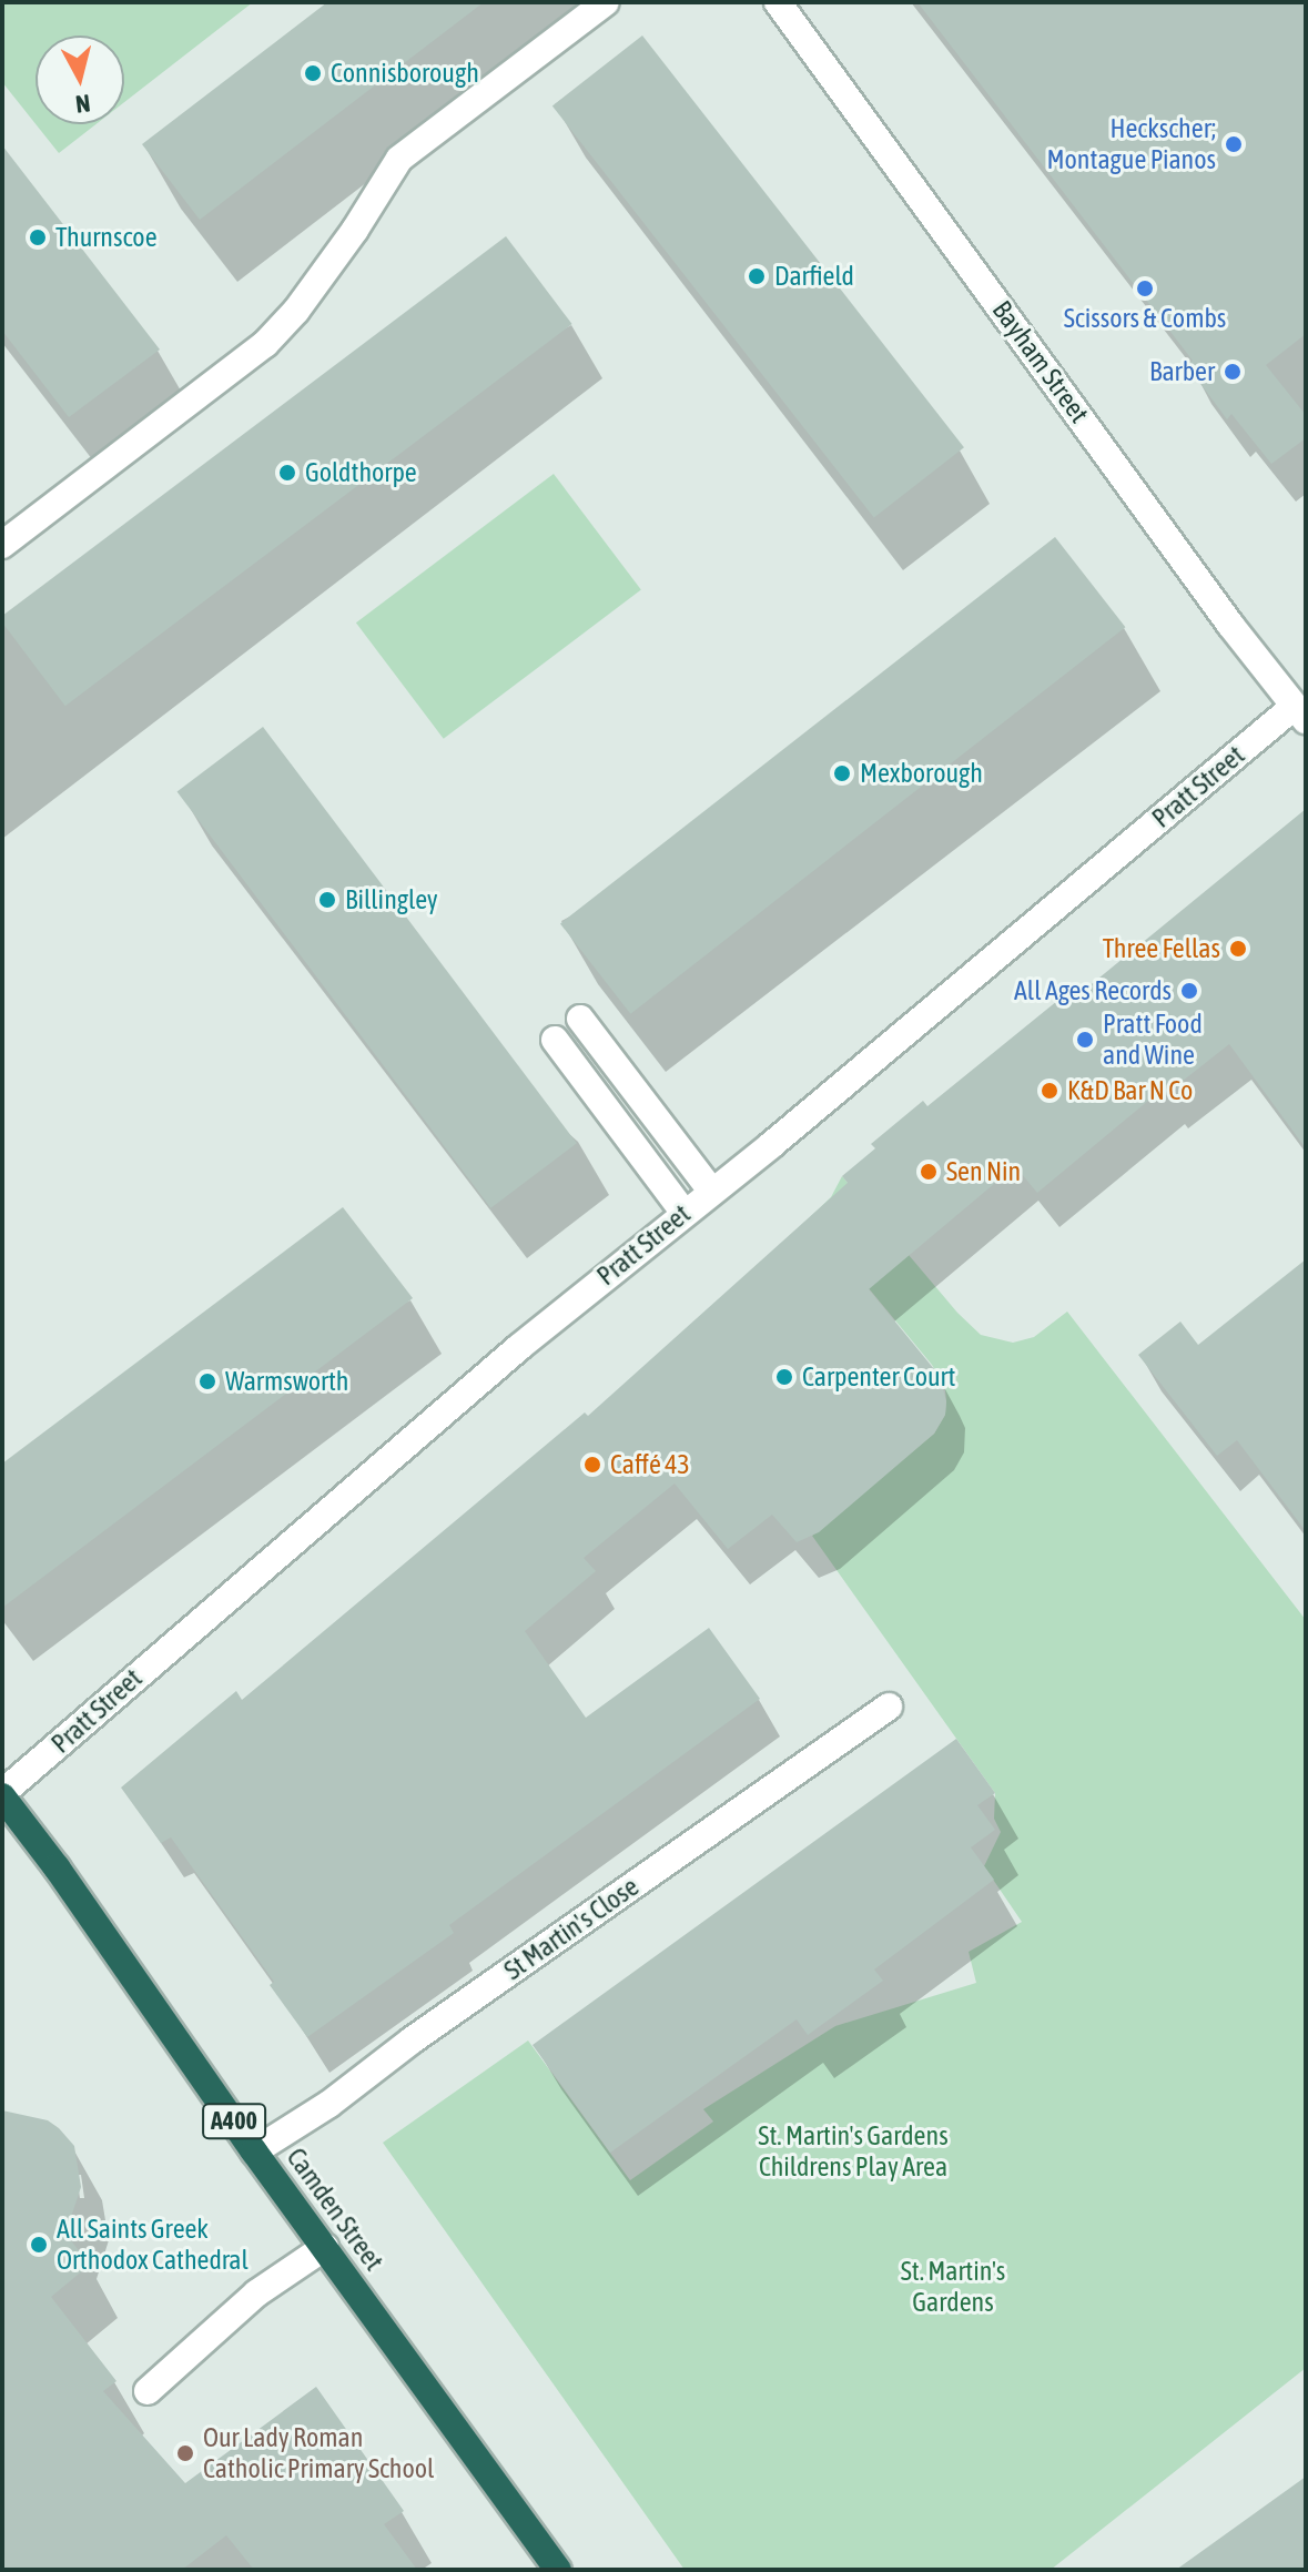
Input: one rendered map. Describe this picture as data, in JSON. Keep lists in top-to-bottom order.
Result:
{
  "streets": {
    "highway": ["A400", "Camden Street"],
    "street": ["Bayham Street", "Pratt Street", "St Martin's Close"]
  },
  "crossings": [
    ["Bayham Street", "Pratt Street"],
    ["Pratt Street", "Camden Street"],
    ["St Martin's Close", "Camden Street"]
  ],
  "parks": ["St. Martin's Gardens Childrens Play Area", "St. Martin's Gardens"],
  "places": [
    "Connisborough",
    "Heckscher; Montague Pianos",
    "Thurnscoe",
    "Darfield",
    "Scissors & Combs",
    "Barber",
    "Goldthorpe",
    "Mexborough",
    "Billingley",
    "Three Fellas",
    "All Ages Records",
    "Pratt Food and Wine",
    "K&D Bar N Co",
    "Sen Nin",
    "Carpenter Court",
    "Warmsworth",
    "Caffé 43",
    "All Saints Greek Orthodox Cathedral",
    "Our Lady Roman Catholic Primary School"
  ],
  "north": "bottom"
}
